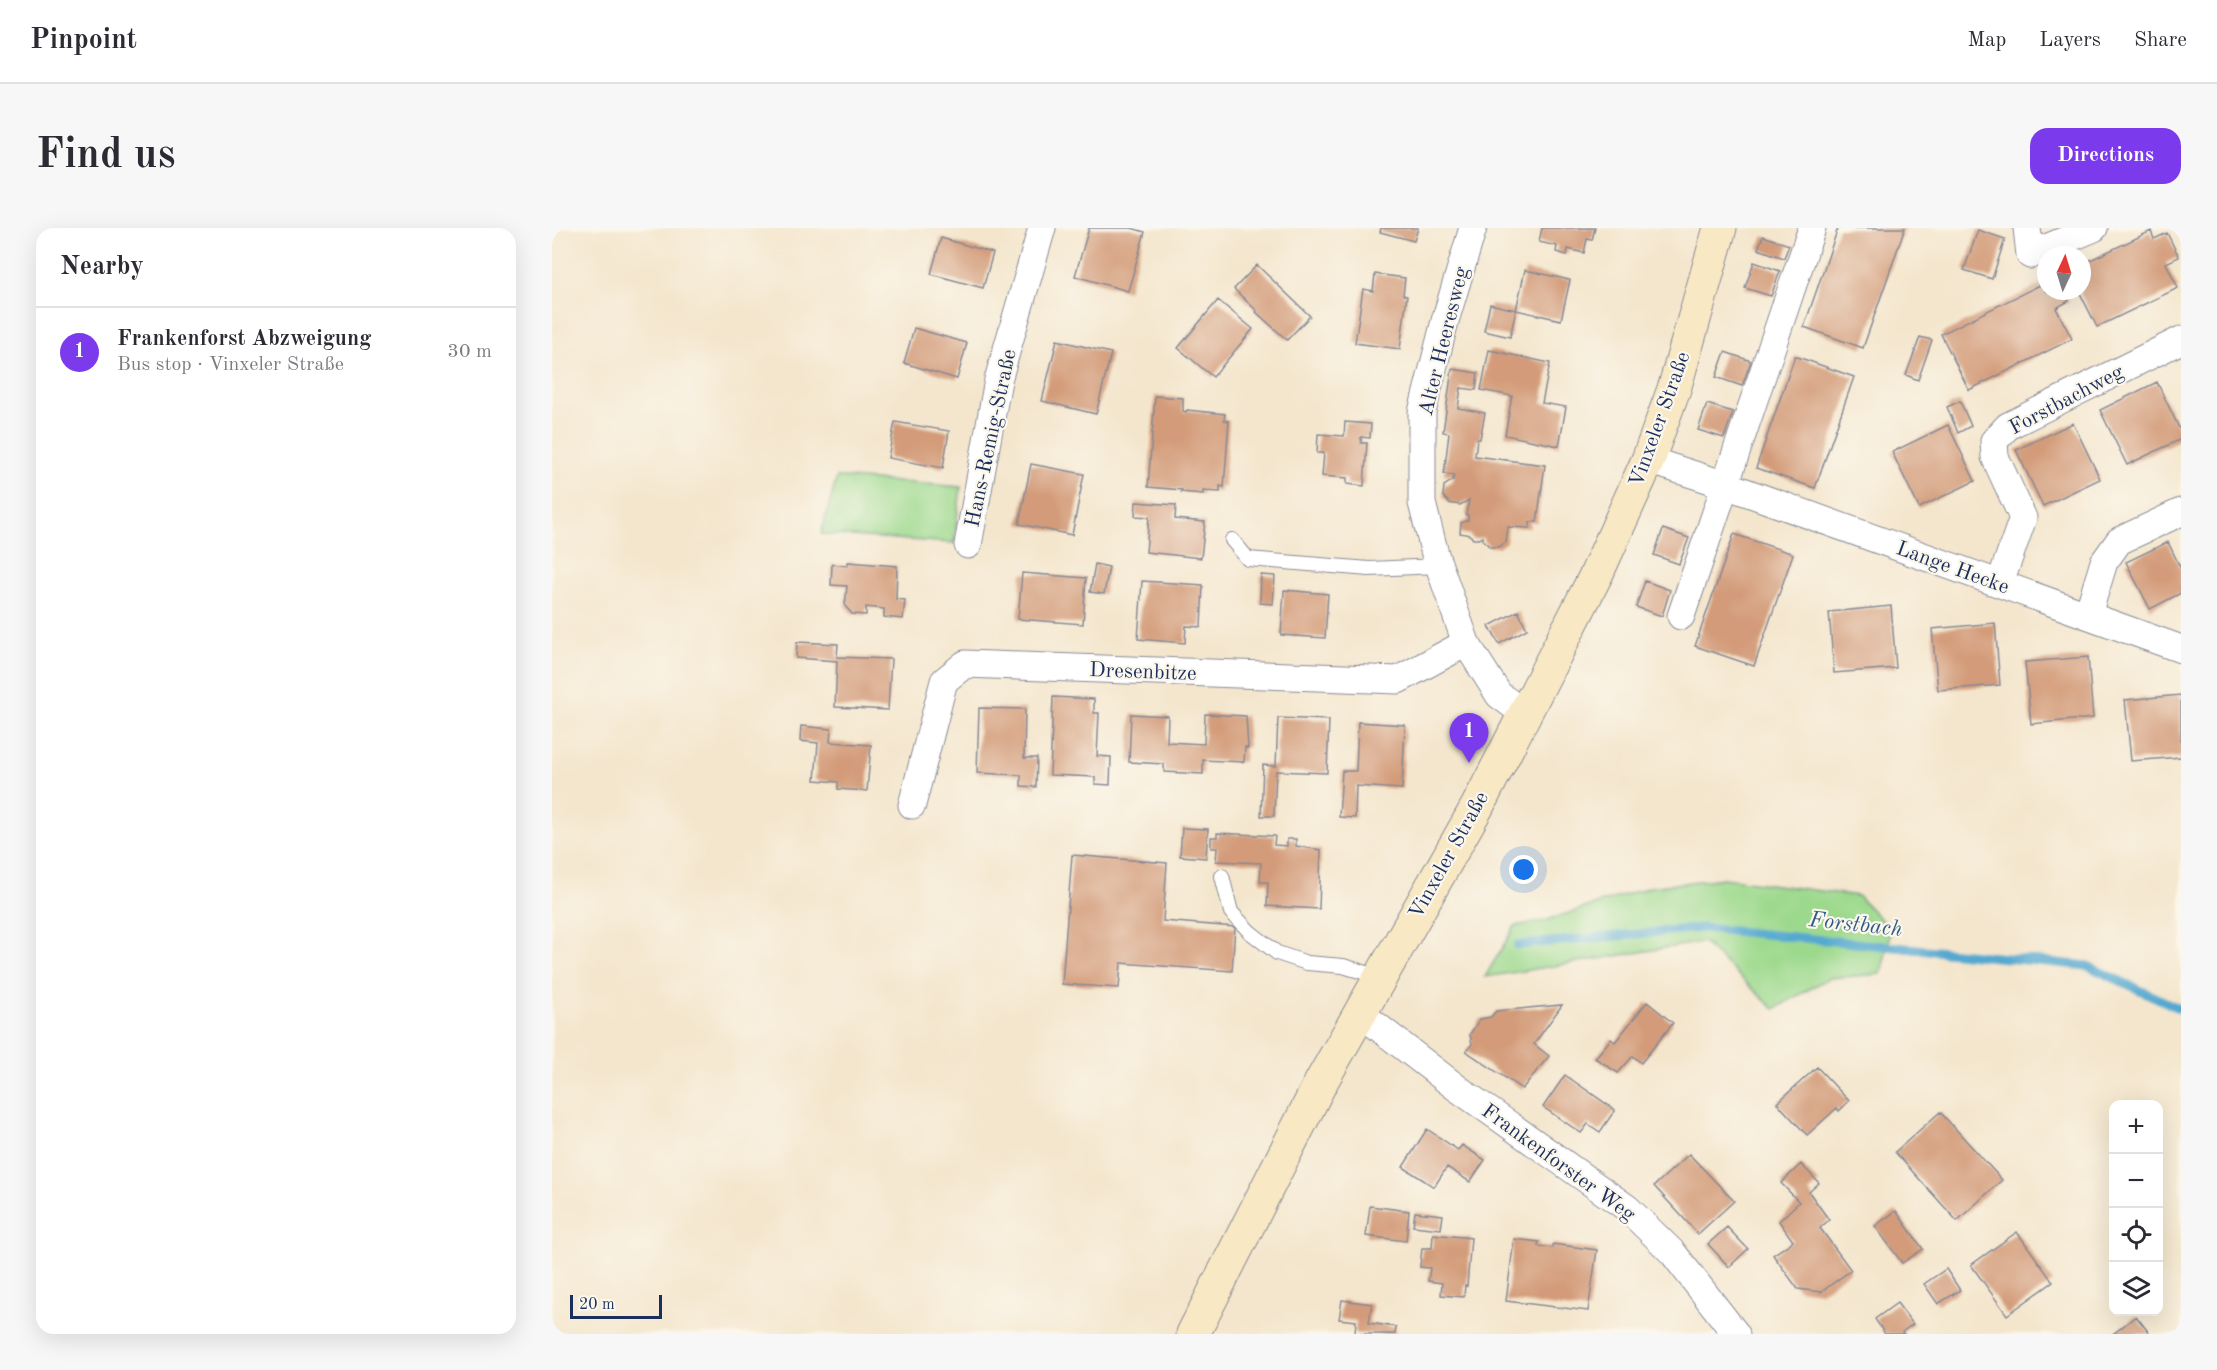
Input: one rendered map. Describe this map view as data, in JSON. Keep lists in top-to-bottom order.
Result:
{
  "streets": {
    "main road": ["Vinxeler Straße"],
    "street": [
      "Alter Heeresweg",
      "Forstbachweg",
      "Hans-Remig-Straße",
      "Lange Hecke",
      "Dresenbitze",
      "Frankenforster Weg"
    ]
  },
  "crossings": [
    ["Alter Heeresweg", "Vinxeler Straße"],
    ["Alter Heeresweg", "Dresenbitze"],
    ["Forstbachweg", "Lange Hecke"],
    ["Vinxeler Straße", "Lange Hecke"],
    ["Vinxeler Straße", "Frankenforster Weg"]
  ],
  "water": ["Forstbach"],
  "scale_bar": "20 m",
  "north": "top",
  "page": {
    "header": "Pinpoint",
    "nav": ["Map", "Layers", "Share"],
    "buttons": "Directions",
    "title": "Find us",
    "heading": "Nearby",
    "list": [
      {
        "mark": "1",
        "name": "Frankenforst Abzweigung",
        "note": "Bus stop · Vinxeler Straße",
        "value": "30 m"
      }
    ],
    "pins": "1",
    "map_buttons": ["+", "−"],
    "scale": "20 m"
  }
}
